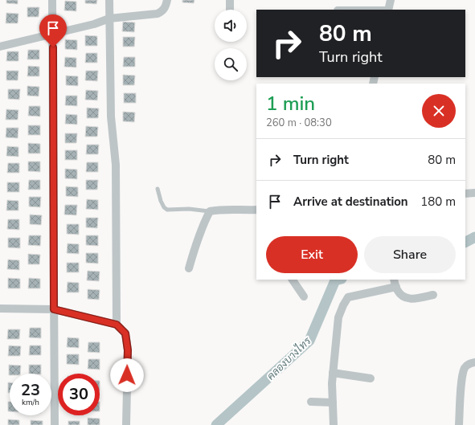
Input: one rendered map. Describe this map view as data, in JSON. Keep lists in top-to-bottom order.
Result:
{
  "water": ["คลองบางไทร"],
  "page": {
    "turn": ["80 m", "Turn right"],
    "heading": ["1 min", "260 m · 08:30"],
    "list": [
      {
        "name": "Turn right",
        "value": "80 m"
      },
      {
        "name": "Arrive at destination",
        "value": "180 m"
      }
    ],
    "buttons": ["Exit", "Share"],
    "speed": "23 km/h",
    "limit": "30"
  }
}
